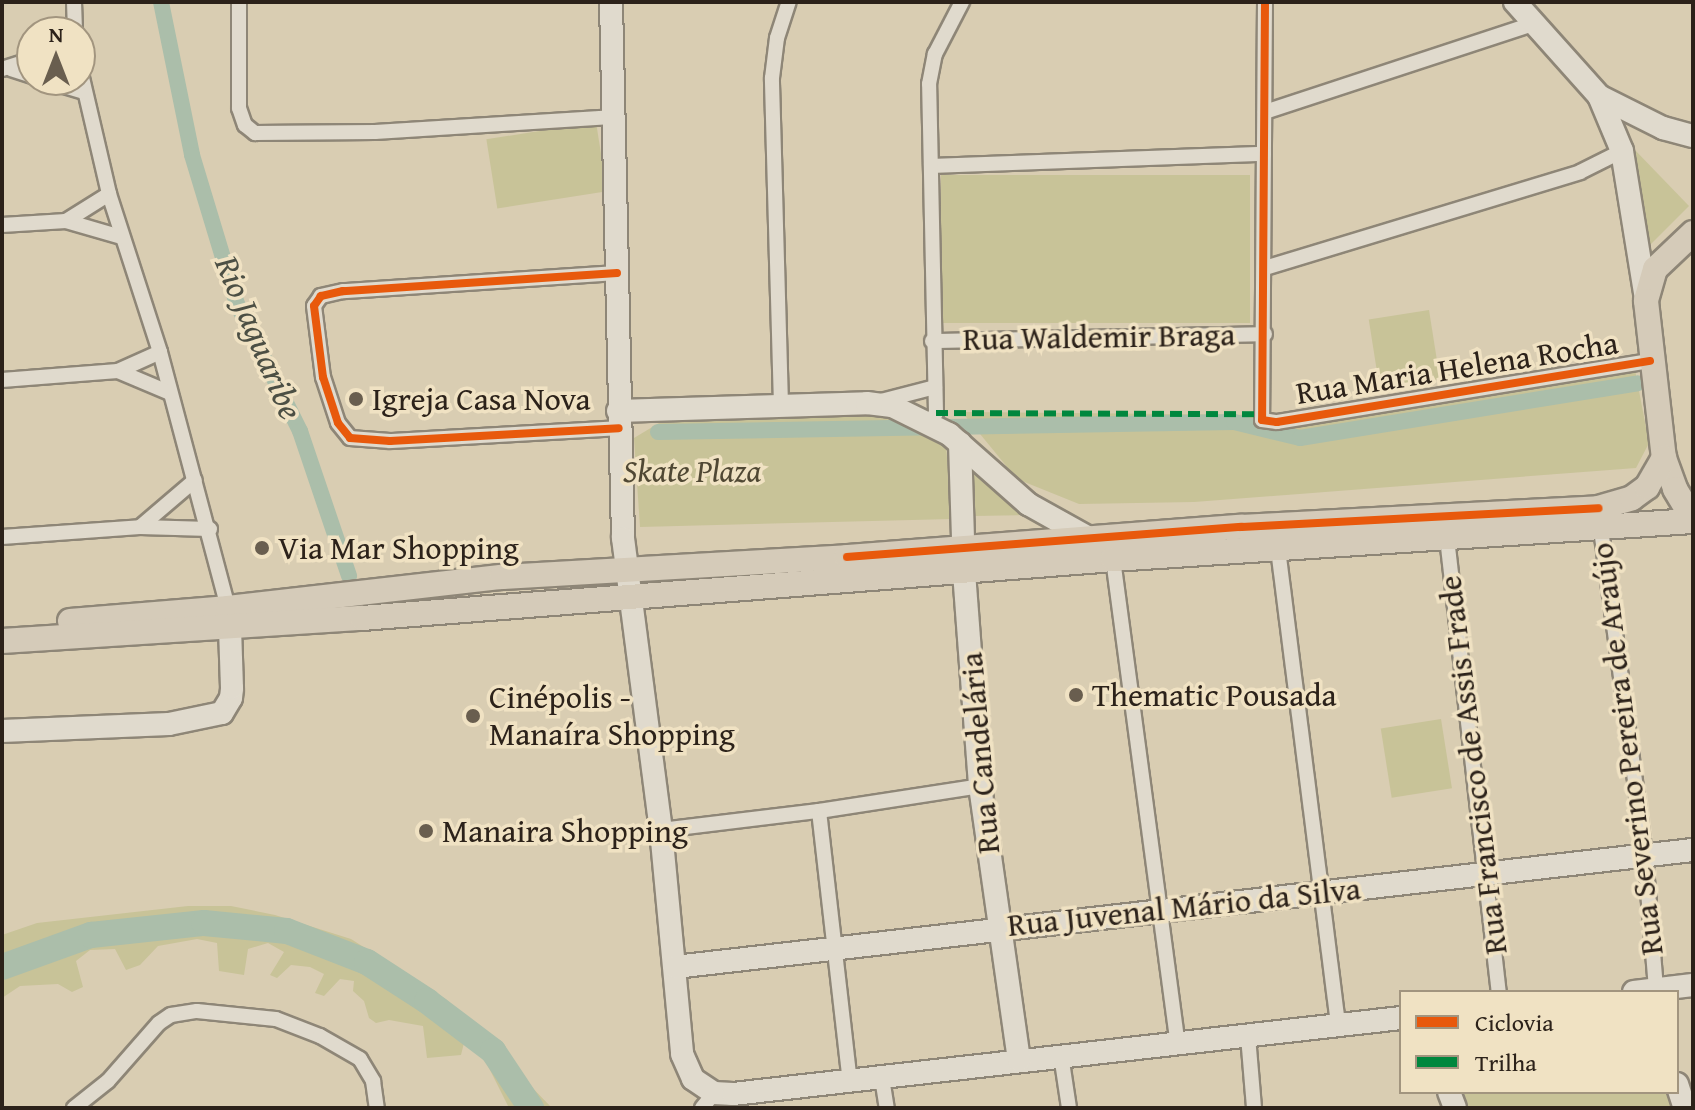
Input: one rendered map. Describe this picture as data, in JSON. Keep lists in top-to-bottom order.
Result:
{
  "streets": {
    "main road": ["Rua Waldemir Braga", "Rua Candelária", "Rua Juvenal Mário da Silva"],
    "street": ["Rua Maria Helena Rocha", "Rua Severino Pereira de Araújo", "Rua Francisco de Assis Frade"]
  },
  "crossings": [
    ["Rua Waldemir Braga", "Rua Maria Helena Rocha"],
    ["Rua Waldemir Braga", "Rua Candelária"],
    ["Rua Severino Pereira de Araújo", "Rua Juvenal Mário da Silva"],
    ["Rua Candelária", "Rua Juvenal Mário da Silva"],
    ["Rua Francisco de Assis Frade", "Rua Juvenal Mário da Silva"]
  ],
  "water": ["Rio Jaguaribe"],
  "parks": ["Skate Plaza"],
  "places": [
    "Igreja Casa Nova",
    "Via Mar Shopping",
    "Thematic Pousada",
    "Cinépolis - Manaíra Shopping",
    "Manaira Shopping"
  ],
  "legend": ["Ciclovia", "Trilha"],
  "north": "top"
}
